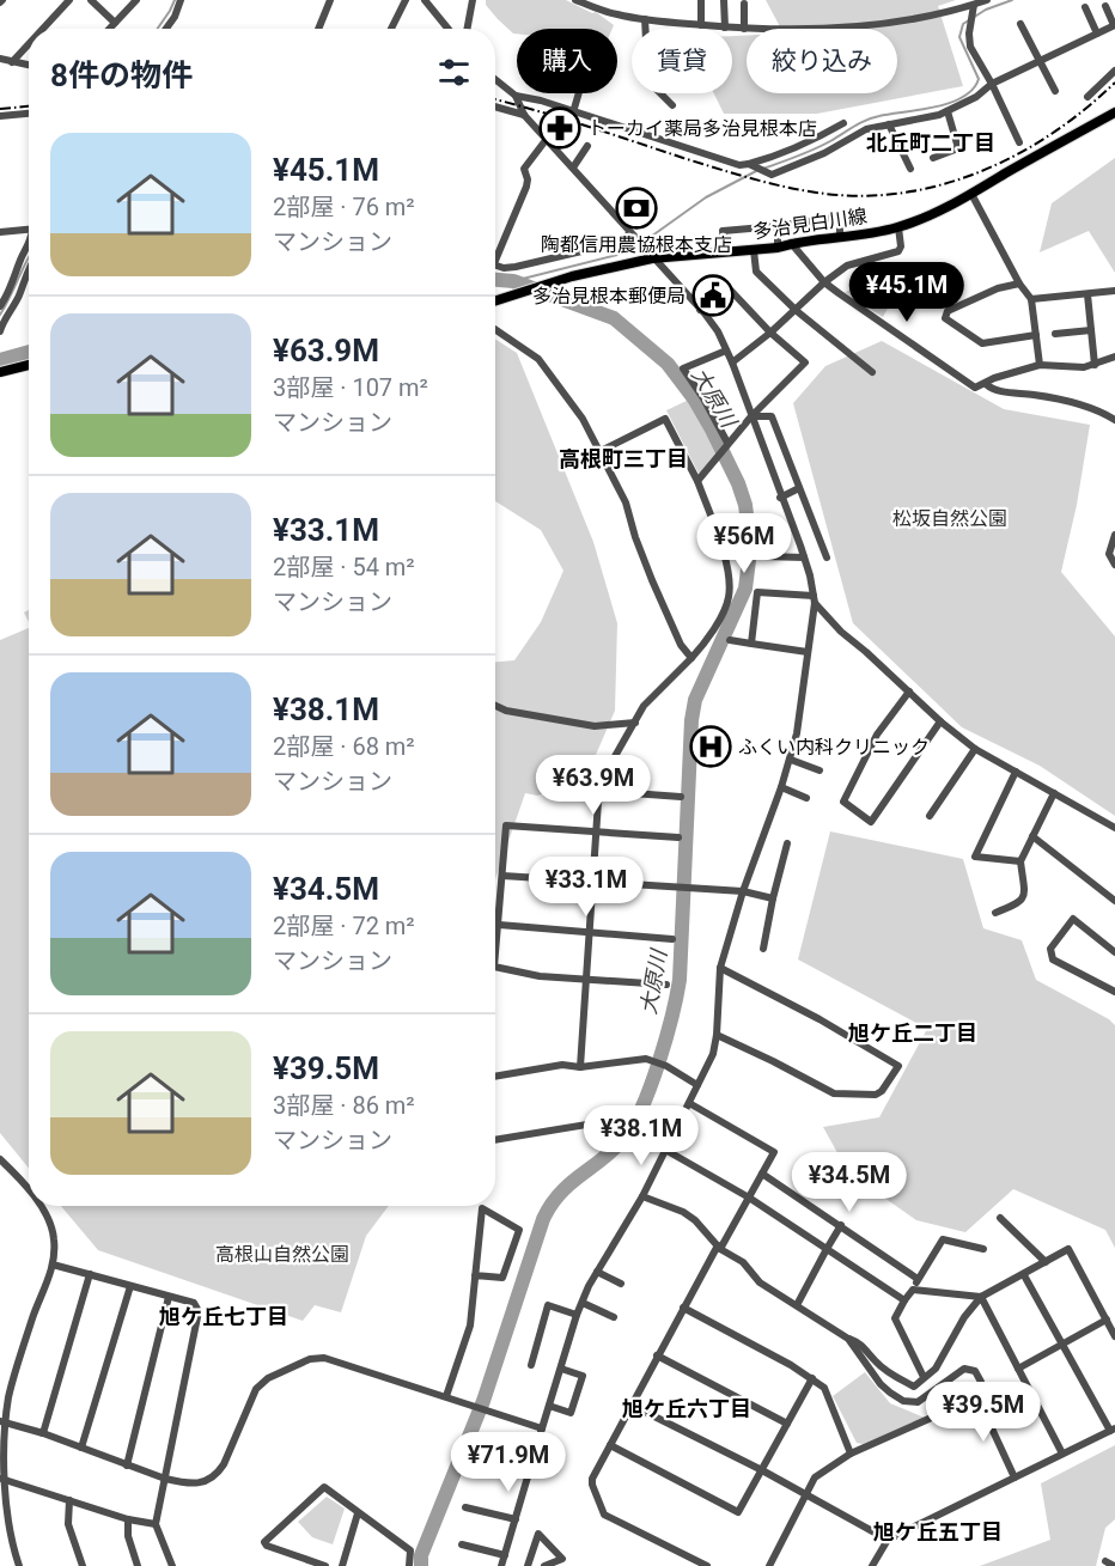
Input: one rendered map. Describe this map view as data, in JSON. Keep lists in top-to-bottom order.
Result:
{
  "streets": {
    "main road": ["多治見白川線"]
  },
  "districts": [
    "北丘町二丁目",
    "高根町三丁目",
    "旭ケ丘二丁目",
    "旭ケ丘七丁目",
    "旭ケ丘六丁目",
    "旭ケ丘五丁目"
  ],
  "water": ["大原川"],
  "parks": ["松坂自然公園", "高根山自然公園"],
  "places": {
    "pharmacy": ["トーカイ薬局多治見根本店"],
    "bank": ["陶都信用農協根本支店"],
    "public building": ["多治見根本郵便局"],
    "hospital": ["ふくい内科クリニック"]
  },
  "page": {
    "chip": ["購入", "賃貸", "絞り込み"],
    "heading": "8件の物件",
    "list": [
      {
        "name": "¥45.1M",
        "note": "2部屋 · 76 m² · マンション"
      },
      {
        "name": "¥63.9M",
        "note": "3部屋 · 107 m² · マンション"
      },
      {
        "name": "¥33.1M",
        "note": "2部屋 · 54 m² · マンション"
      },
      {
        "name": "¥38.1M",
        "note": "2部屋 · 68 m² · マンション"
      },
      {
        "name": "¥34.5M",
        "note": "2部屋 · 72 m² · マンション"
      },
      {
        "name": "¥39.5M",
        "note": "3部屋 · 86 m² · マンション"
      }
    ],
    "price": [
      "¥45.1M",
      "¥56M",
      "¥63.9M",
      "¥33.1M",
      "¥38.1M",
      "¥34.5M",
      "¥39.5M",
      "¥71.9M"
    ]
  }
}
